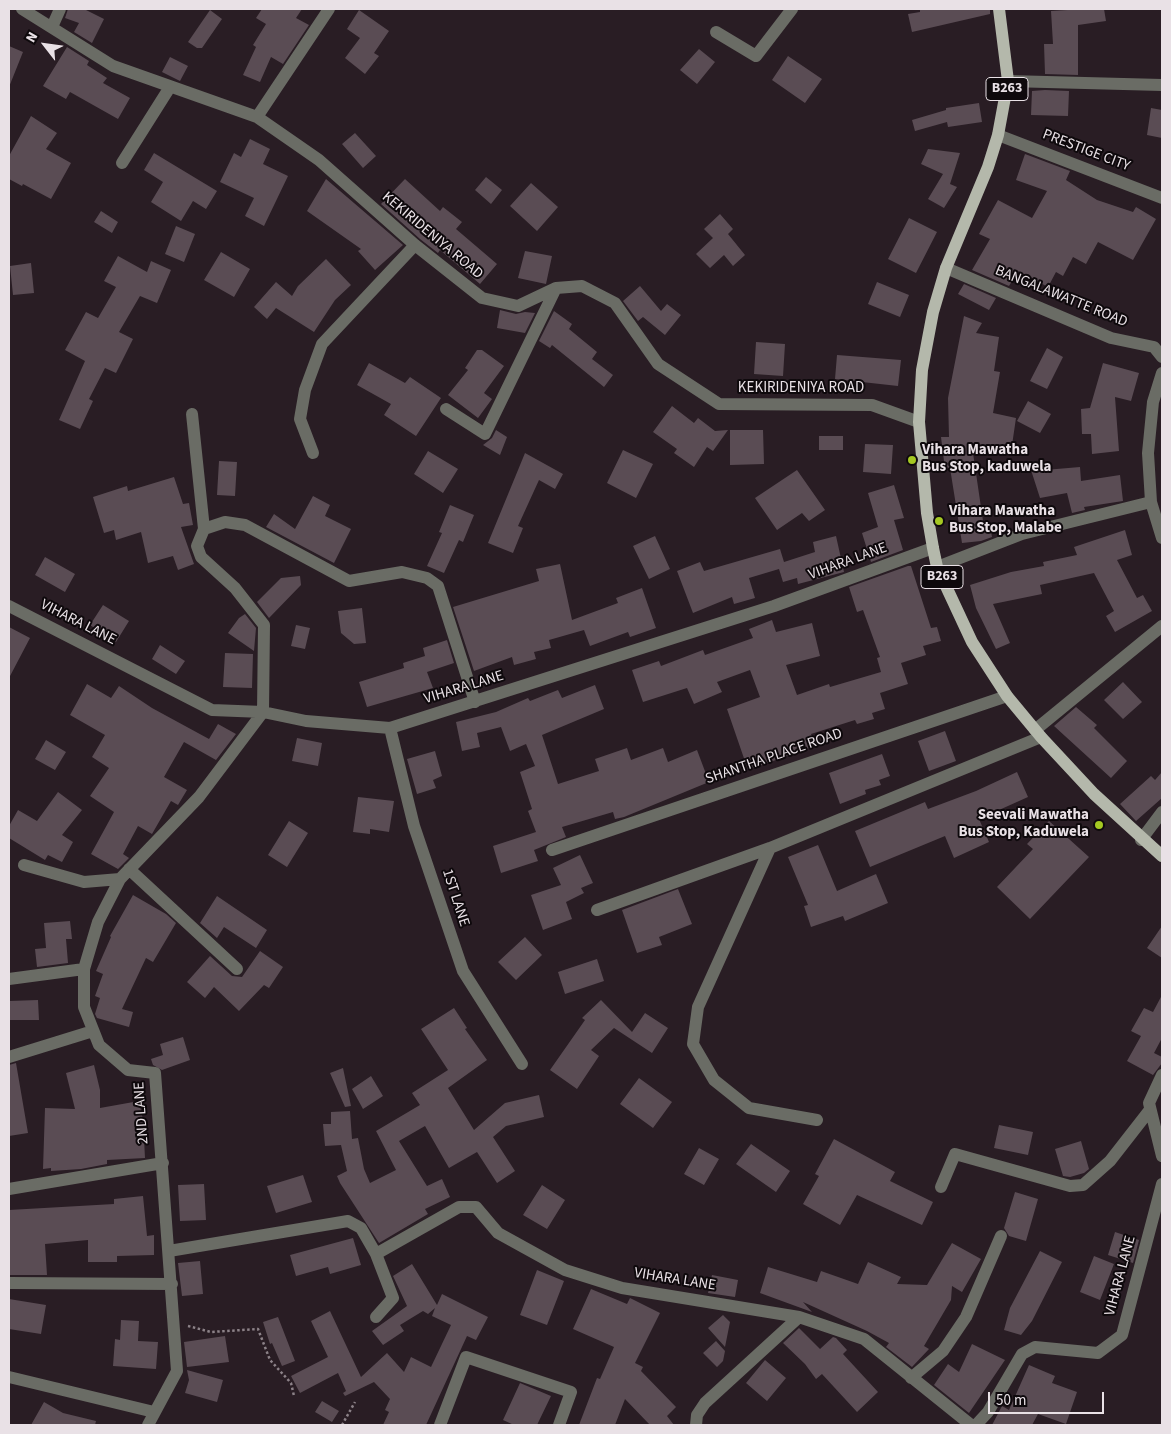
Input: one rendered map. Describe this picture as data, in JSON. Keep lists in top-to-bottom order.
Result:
{
  "streets": {
    "main road": ["B263"],
    "street": [
      "PRESTIGE CITY",
      "KEKIRIDENIYA ROAD",
      "BANGALAWATTE ROAD",
      "VIHARA LANE",
      "SHANTHA PLACE ROAD",
      "1ST LANE",
      "2ND LANE"
    ]
  },
  "crossings": [
    ["B263", "PRESTIGE CITY"],
    ["B263", "KEKIRIDENIYA ROAD"],
    ["B263", "BANGALAWATTE ROAD"],
    ["B263", "VIHARA LANE"],
    ["B263", "SHANTHA PLACE ROAD"],
    ["VIHARA LANE", "1ST LANE"],
    ["VIHARA LANE", "2ND LANE"]
  ],
  "places": ["Vihara Mawatha Bus Stop, kaduwela", "Vihara Mawatha Bus Stop, Malabe", "Seevali Mawatha Bus Stop, Kaduwela"],
  "scale_bar": "50 m",
  "north": "top left"
}
